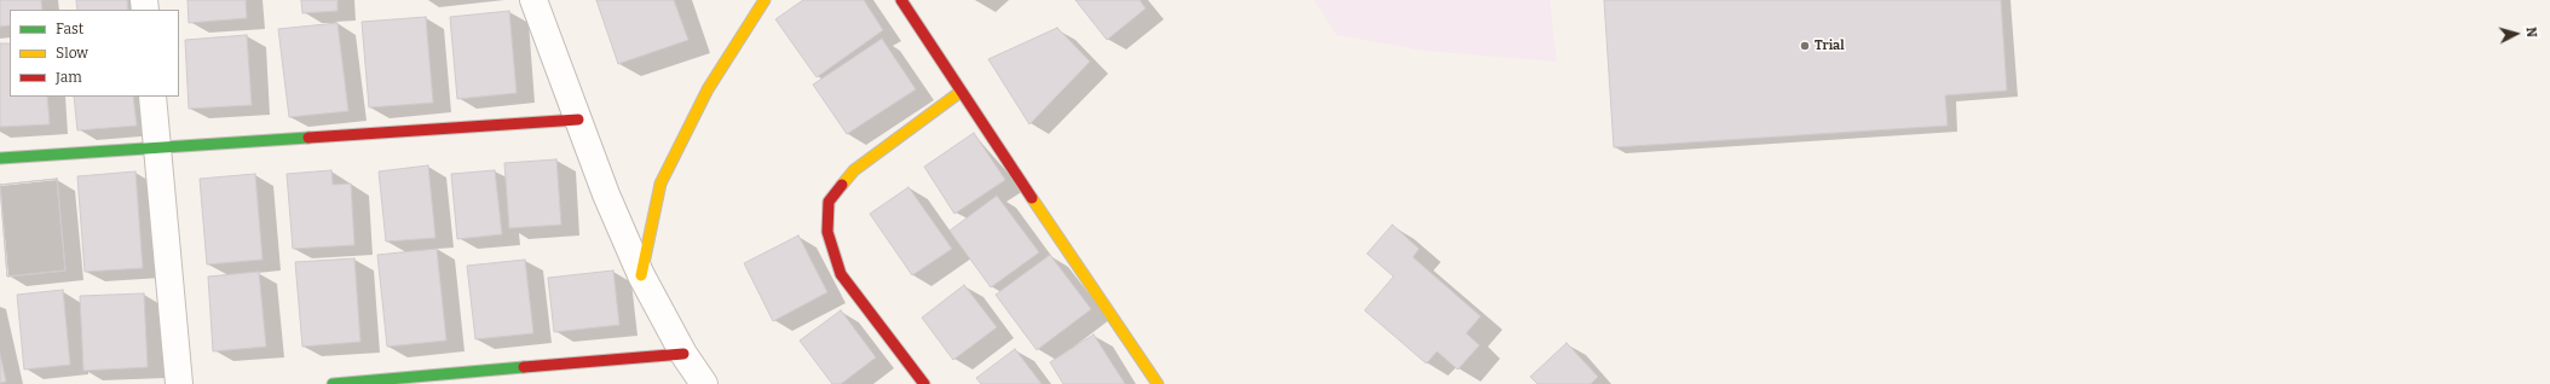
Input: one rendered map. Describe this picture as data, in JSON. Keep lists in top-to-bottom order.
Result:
{
  "places": ["Trial"],
  "legend": ["Fast", "Slow", "Jam"],
  "north": "right"
}
